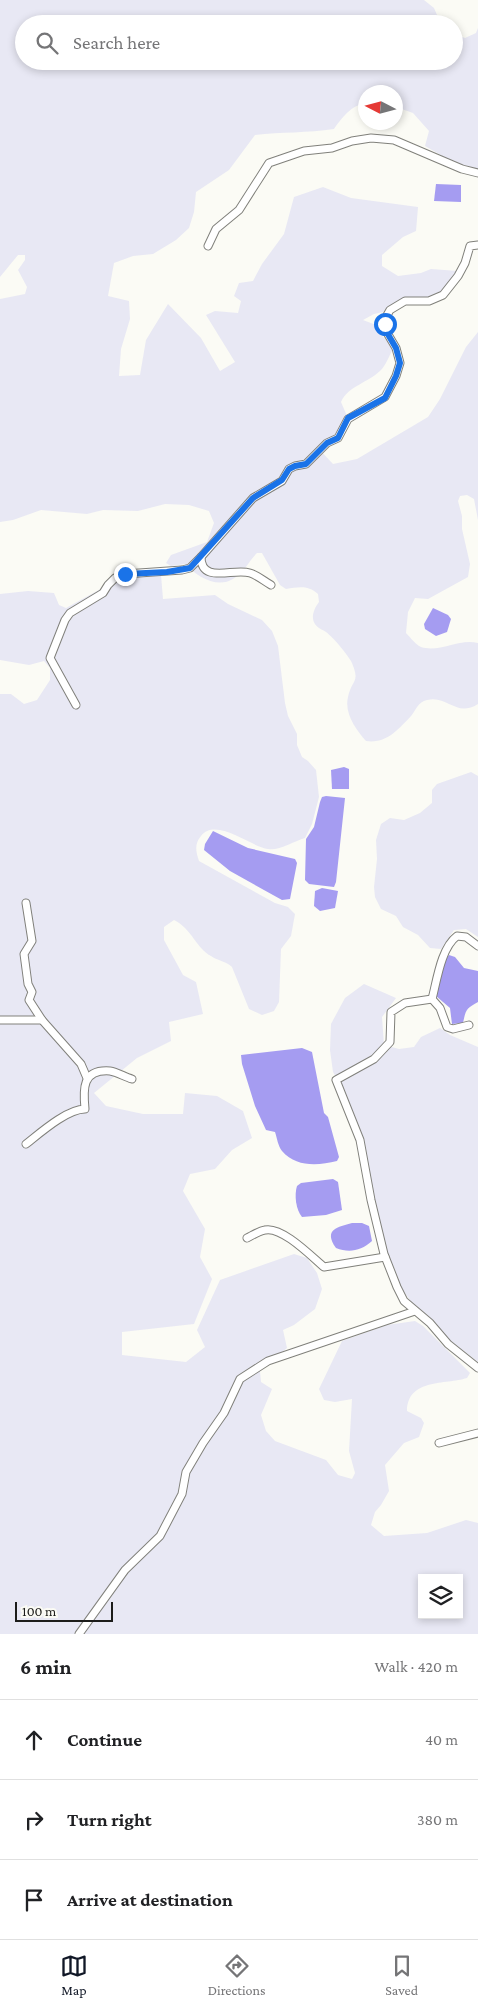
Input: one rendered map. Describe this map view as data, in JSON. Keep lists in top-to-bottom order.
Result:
{
  "scale_bar": "100 m",
  "north": "left",
  "page": {
    "search": "Search here",
    "scale": "100 m",
    "heading": ["6 min", "Walk · 420 m"],
    "list": [
      ["Continue", "40 m"],
      ["Turn right", "380 m"],
      "Arrive at destination"
    ],
    "nav": ["Map", "Directions", "Saved"]
  }
}
